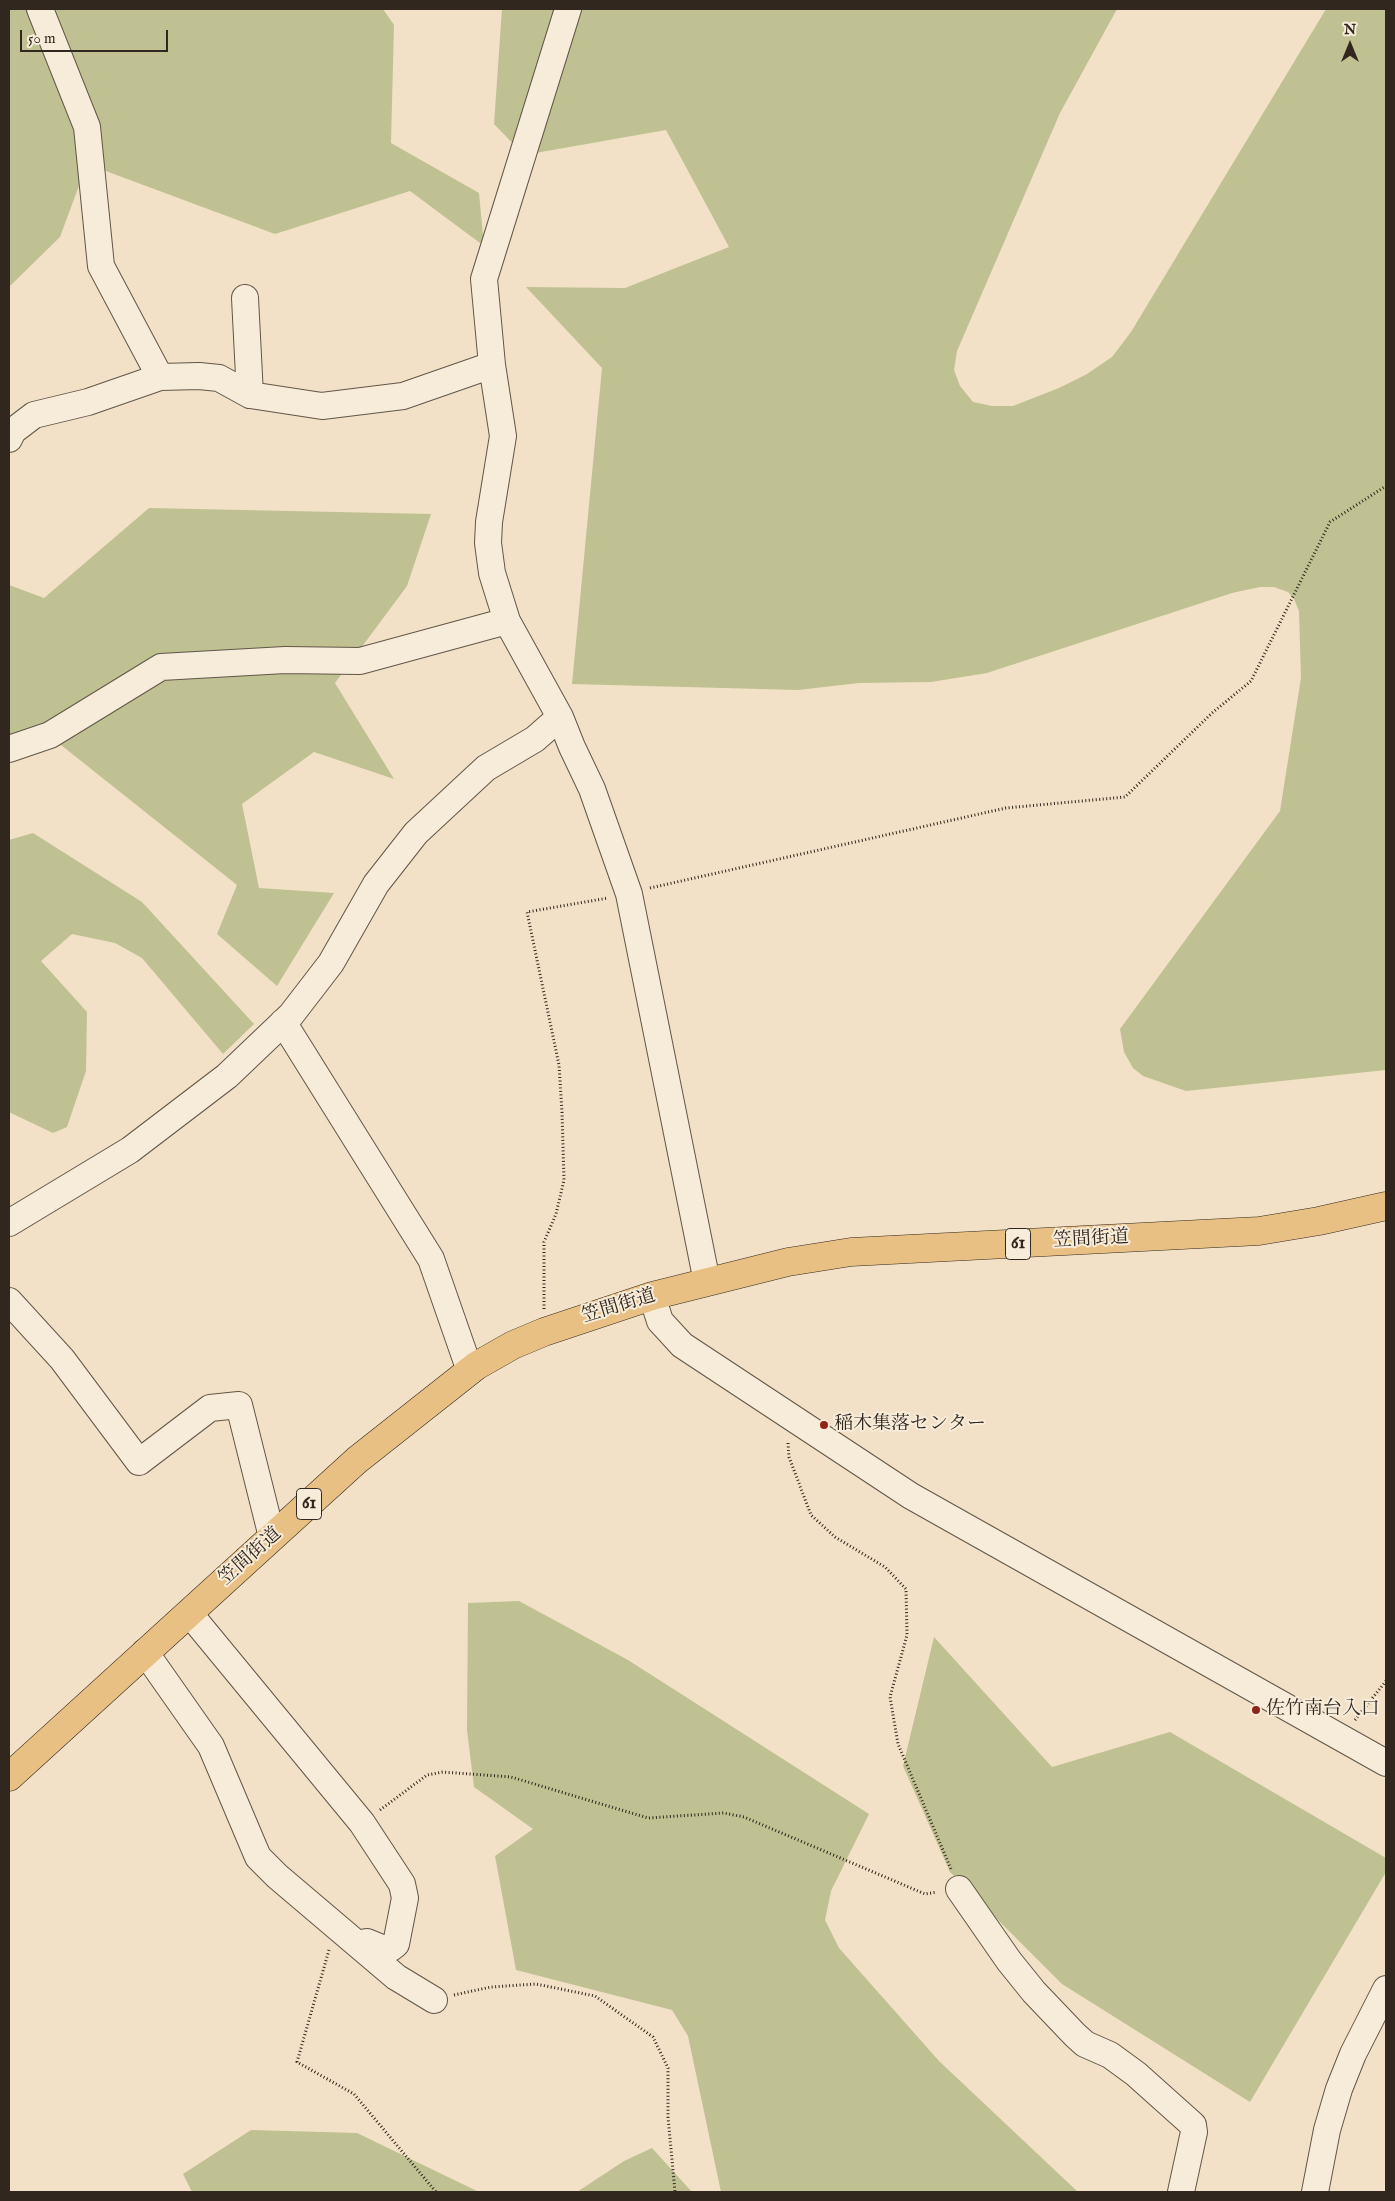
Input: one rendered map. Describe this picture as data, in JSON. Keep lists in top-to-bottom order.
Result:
{
  "streets": {
    "main road": ["笠間街道", "61"]
  },
  "places": ["稲木集落センター", "佐竹南台入口"],
  "scale_bar": "50 m",
  "north": "top"
}
